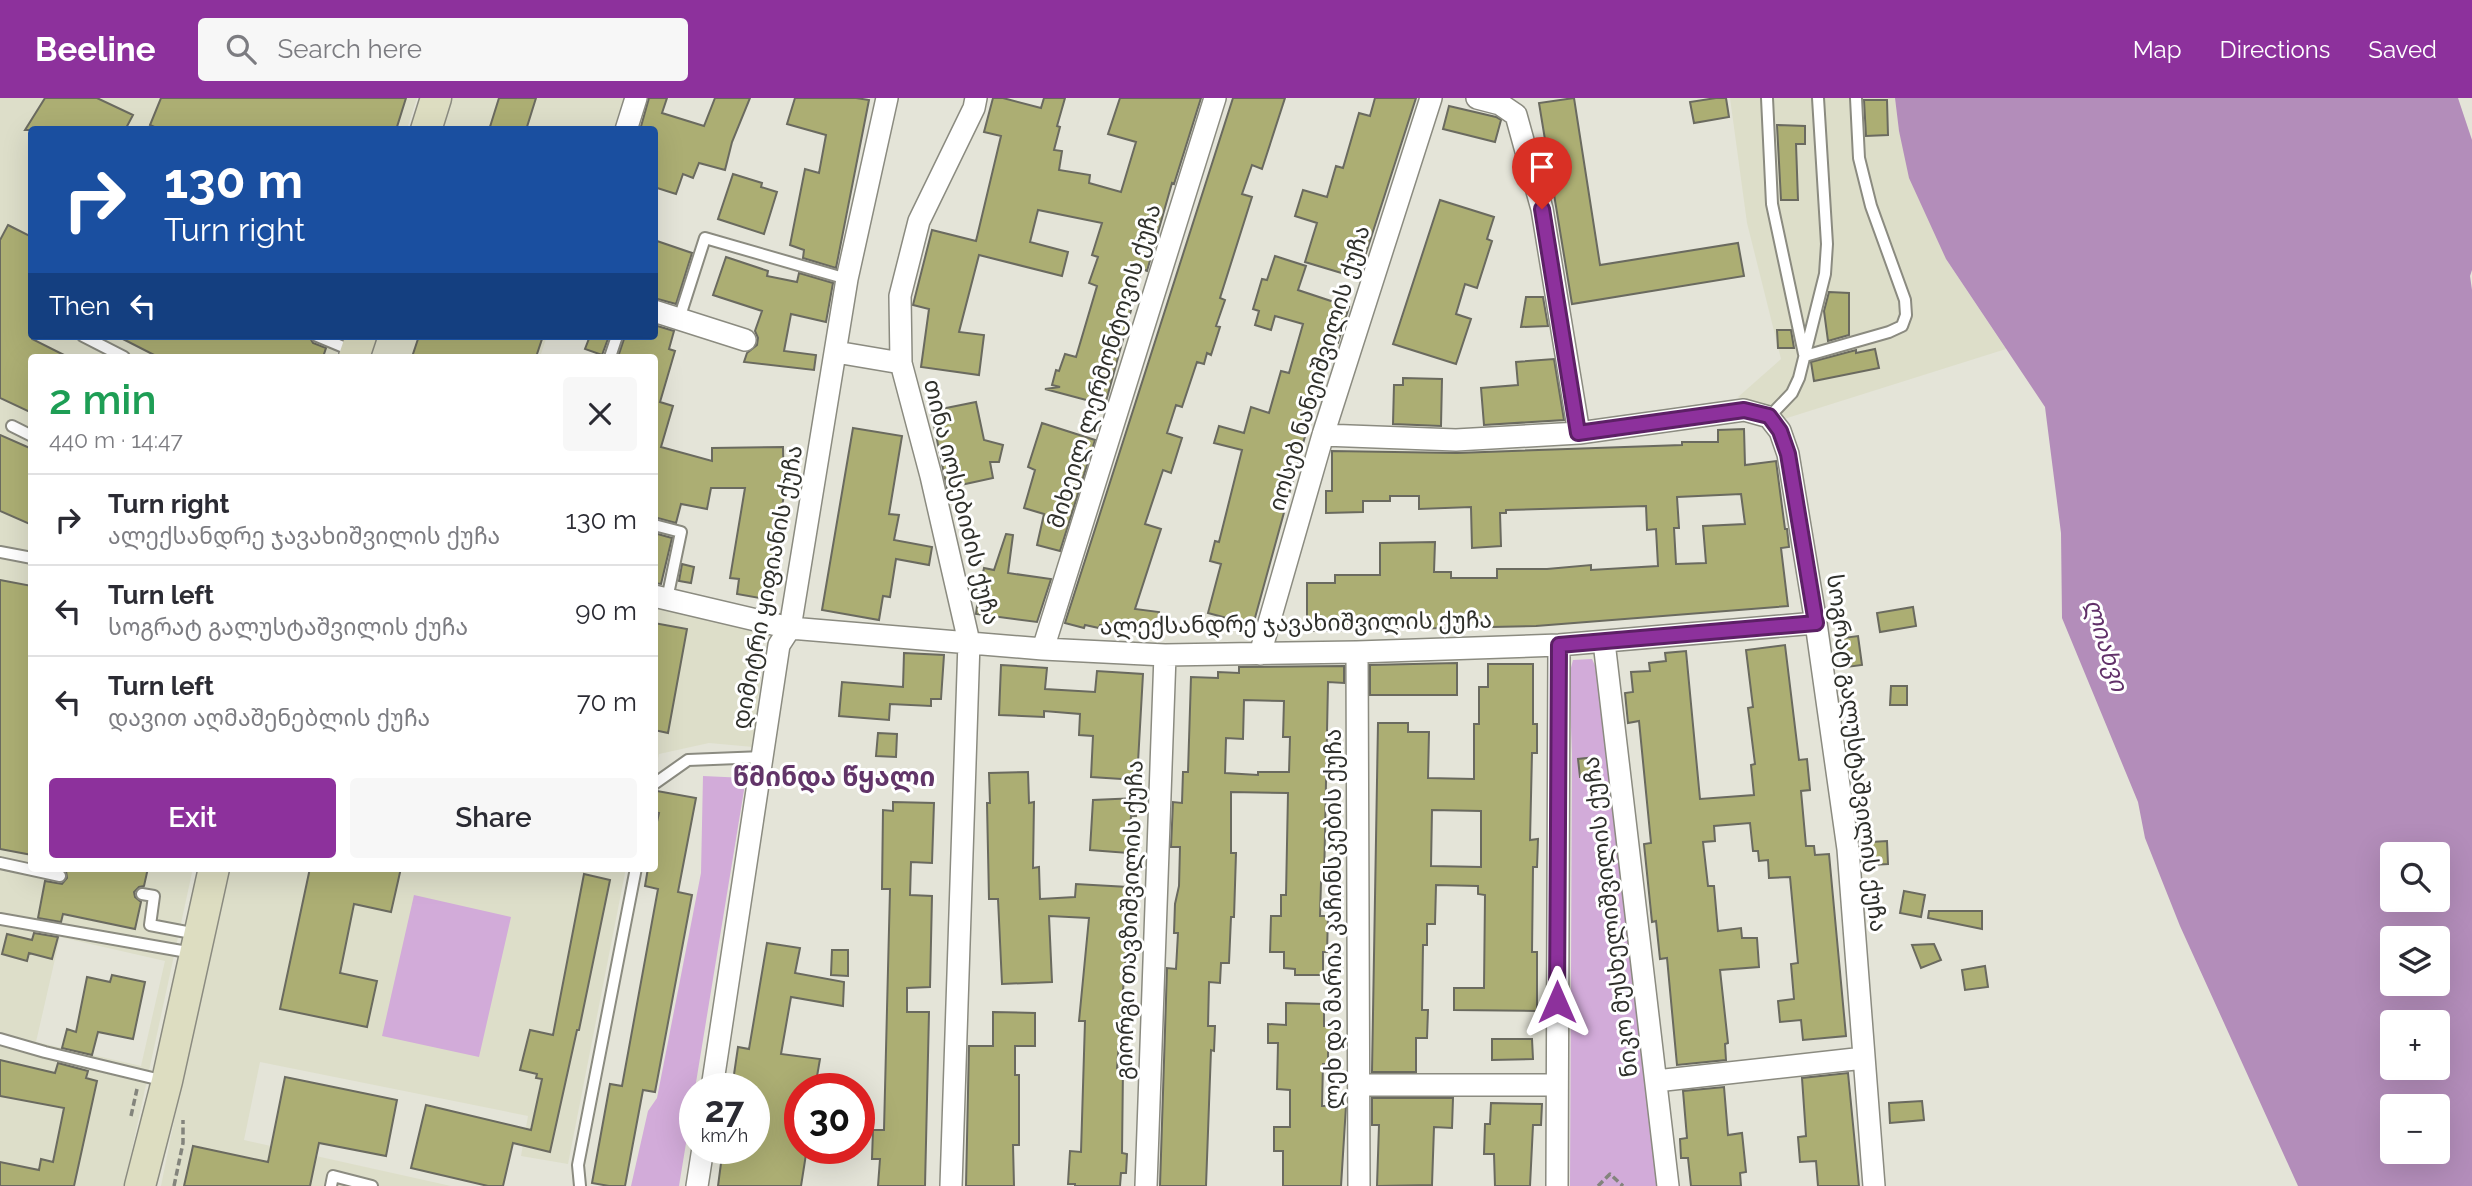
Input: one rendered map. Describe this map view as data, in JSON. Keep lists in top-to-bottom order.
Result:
{
  "streets": {
    "street": [
      "მიხეილ ლერმონტოვის ქუჩა",
      "იოსებ ნანეიშვილის ქუჩა",
      "თინა იოსებიძის ქუჩა",
      "დიმიტრი ყიფიანის ქუჩა",
      "ალექსანდრე ჯავახიშვილის ქუჩა",
      "სოგრატ გალუსტაშვილის ქუჩა",
      "ნიკო მუსხელიშვილის ქუჩა",
      "ლეხ და მარია კაჩინსკების ქუჩა",
      "გიორგი თავზიშვილის ქუჩა"
    ]
  },
  "crossings": [
    ["მიხეილ ლერმონტოვის ქუჩა", "ალექსანდრე ჯავახიშვილის ქუჩა"],
    ["იოსებ ნანეიშვილის ქუჩა", "ალექსანდრე ჯავახიშვილის ქუჩა"],
    ["თინა იოსებიძის ქუჩა", "ალექსანდრე ჯავახიშვილის ქუჩა"],
    ["დიმიტრი ყიფიანის ქუჩა", "ალექსანდრე ჯავახიშვილის ქუჩა"],
    ["ალექსანდრე ჯავახიშვილის ქუჩა", "სოგრატ გალუსტაშვილის ქუჩა"],
    ["ალექსანდრე ჯავახიშვილის ქუჩა", "ნიკო მუსხელიშვილის ქუჩა"],
    ["ალექსანდრე ჯავახიშვილის ქუჩა", "ლეხ და მარია კაჩინსკების ქუჩა"],
    ["ალექსანდრე ჯავახიშვილის ქუჩა", "გიორგი თავზიშვილის ქუჩა"]
  ],
  "districts": ["წმინდა წყალი"],
  "water": ["ლიახვი"],
  "page": {
    "header": "Beeline",
    "search": "Search here",
    "nav": ["Map", "Directions", "Saved"],
    "turn": ["130 m", "Turn right"],
    "then": "Then",
    "heading": ["2 min", "440 m · 14:47"],
    "list": [
      {
        "name": "Turn right",
        "note": "ალექსანდრე ჯავახიშვილის ქუჩა",
        "value": "130 m"
      },
      {
        "name": "Turn left",
        "note": "სოგრატ გალუსტაშვილის ქუჩა",
        "value": "90 m"
      },
      {
        "name": "Turn left",
        "note": "დავით აღმაშენებლის ქუჩა",
        "value": "70 m"
      }
    ],
    "buttons": ["Exit", "Share"],
    "map_buttons": ["+", "−"],
    "speed": "27 km/h",
    "limit": "30"
  }
}
